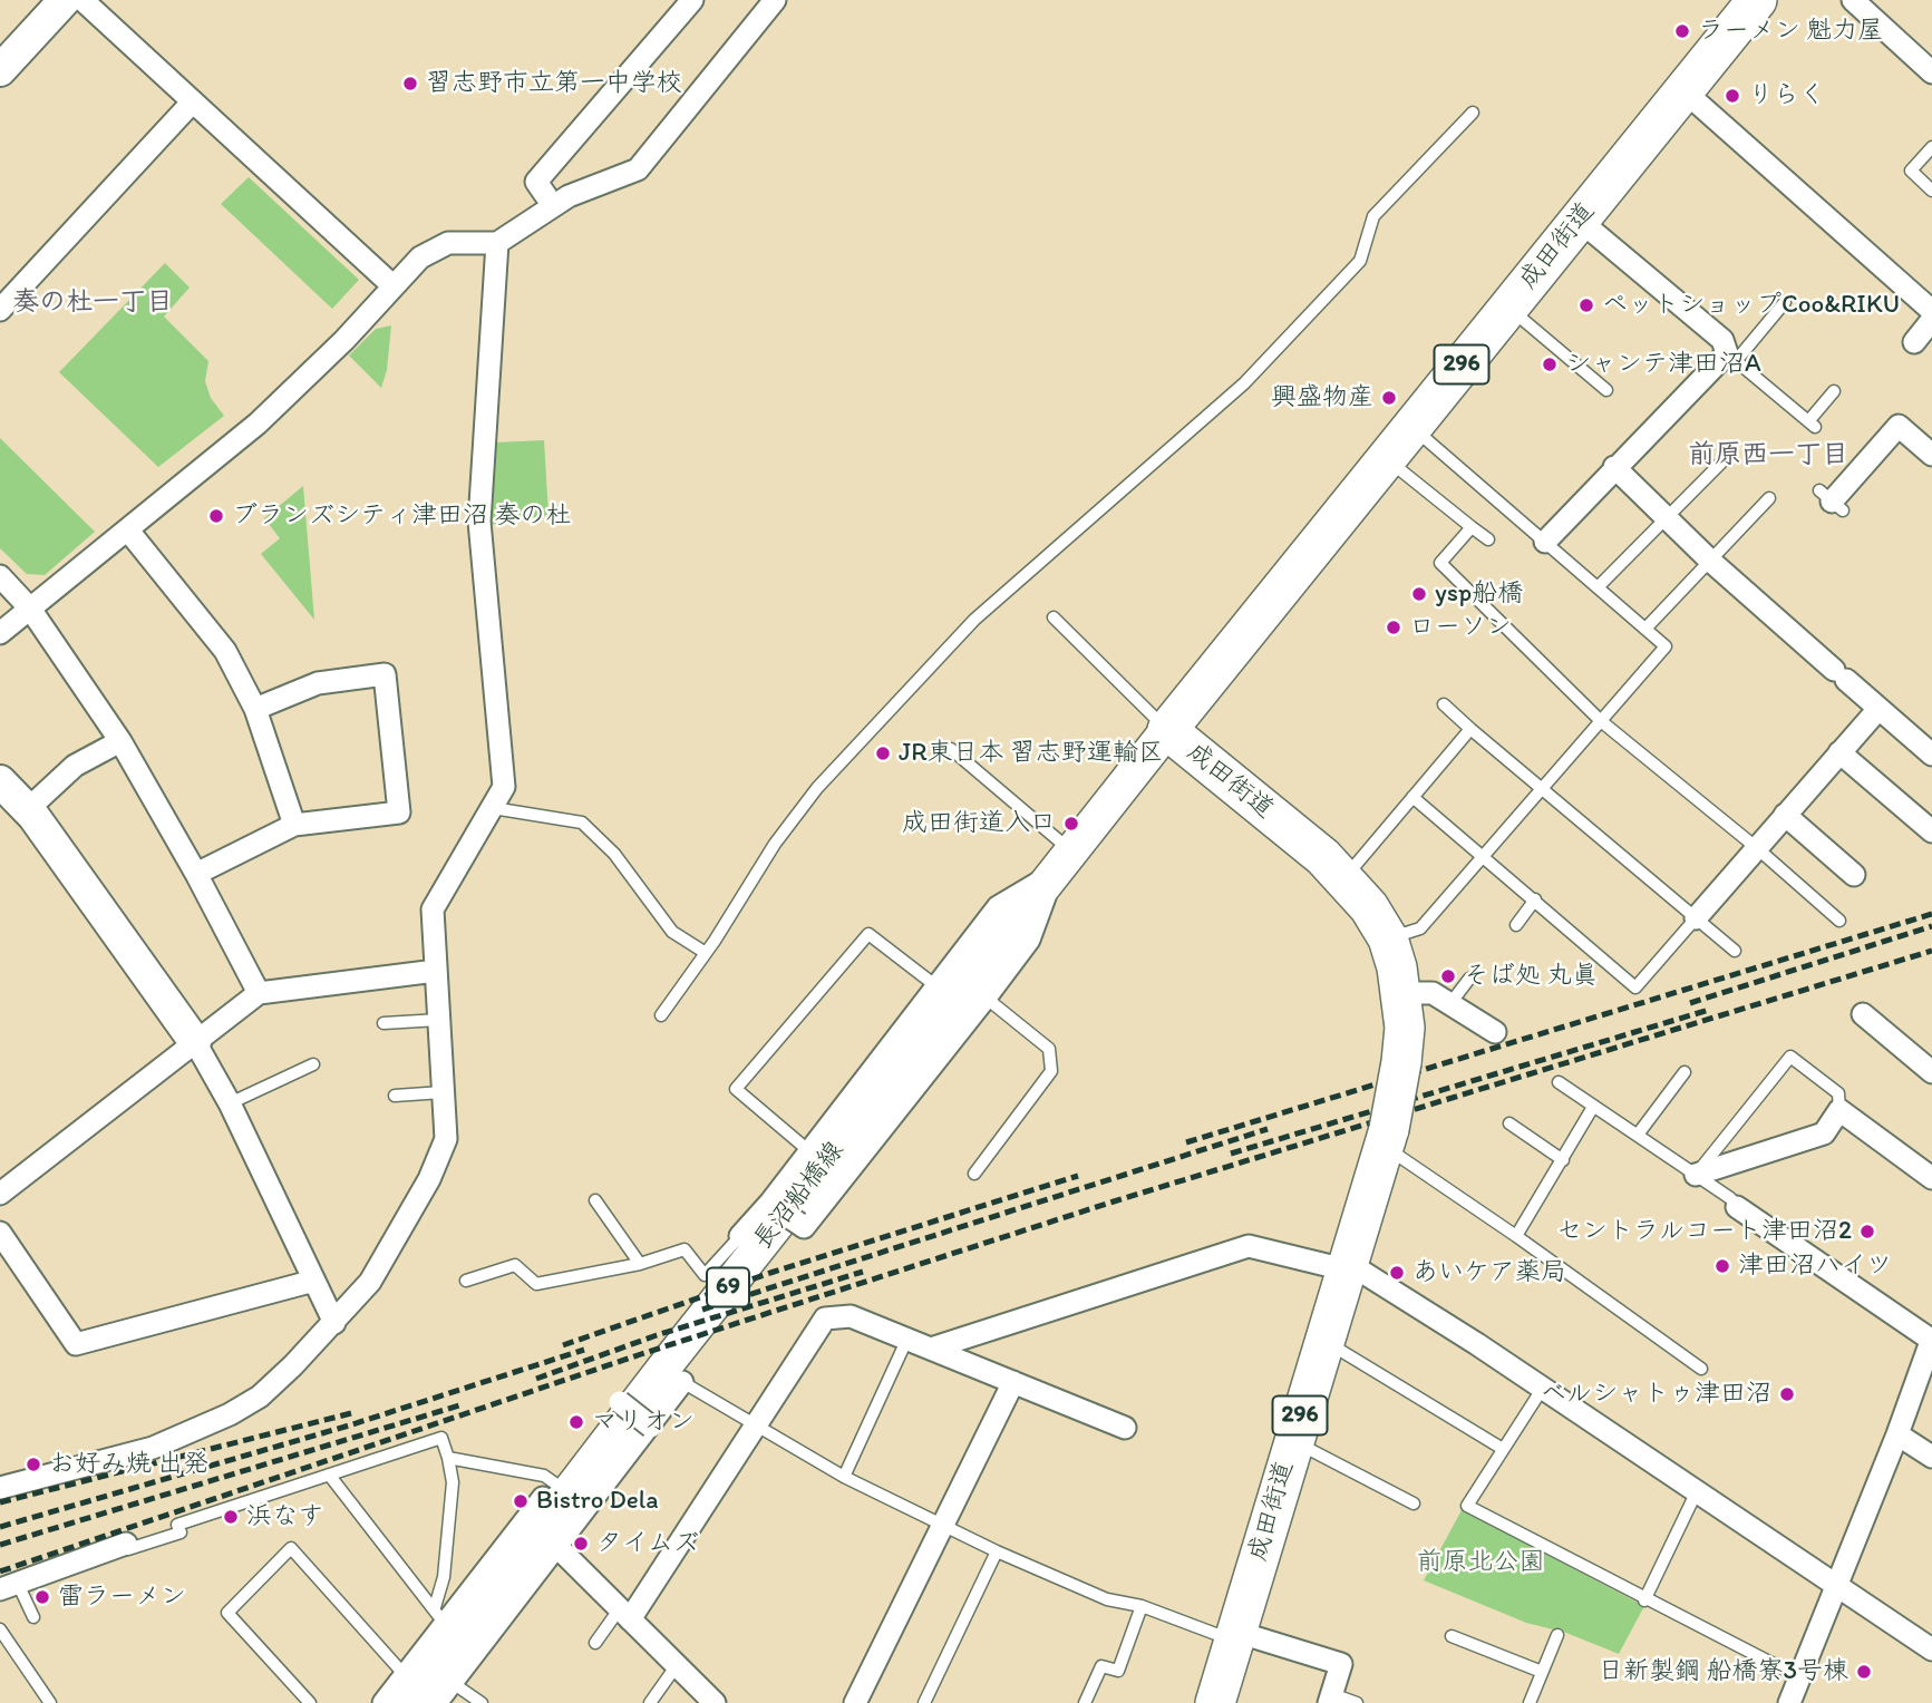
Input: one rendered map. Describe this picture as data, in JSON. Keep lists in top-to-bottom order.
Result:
{
  "streets": {
    "highway": ["成田街道", "296"],
    "main road": ["長沼船橋線", "69"]
  },
  "crossings": [
    ["成田街道", "長沼船橋線"]
  ],
  "districts": ["奏の杜一丁目", "前原西一丁目"],
  "parks": ["前原北公園"],
  "places": [
    "ラーメン 魁力屋",
    "習志野市立第一中学校",
    "りらく",
    "ペットショップCoo&RIKU",
    "シャンテ津田沼A",
    "興盛物産",
    "ブランズシティ津田沼 奏の杜",
    "ysp船橋",
    "ローソン",
    "JR東日本 習志野運輸区",
    "成田街道入口",
    "そば処 丸眞",
    "セントラルコート津田沼2",
    "津田沼ハイツ",
    "あいケア薬局",
    "ベルシャトゥ津田沼",
    "マリオン",
    "お好み焼 出発",
    "Bistro Dela",
    "浜なす",
    "タイムズ",
    "雷ラーメン",
    "日新製鋼 船橋寮3号棟"
  ]
}
